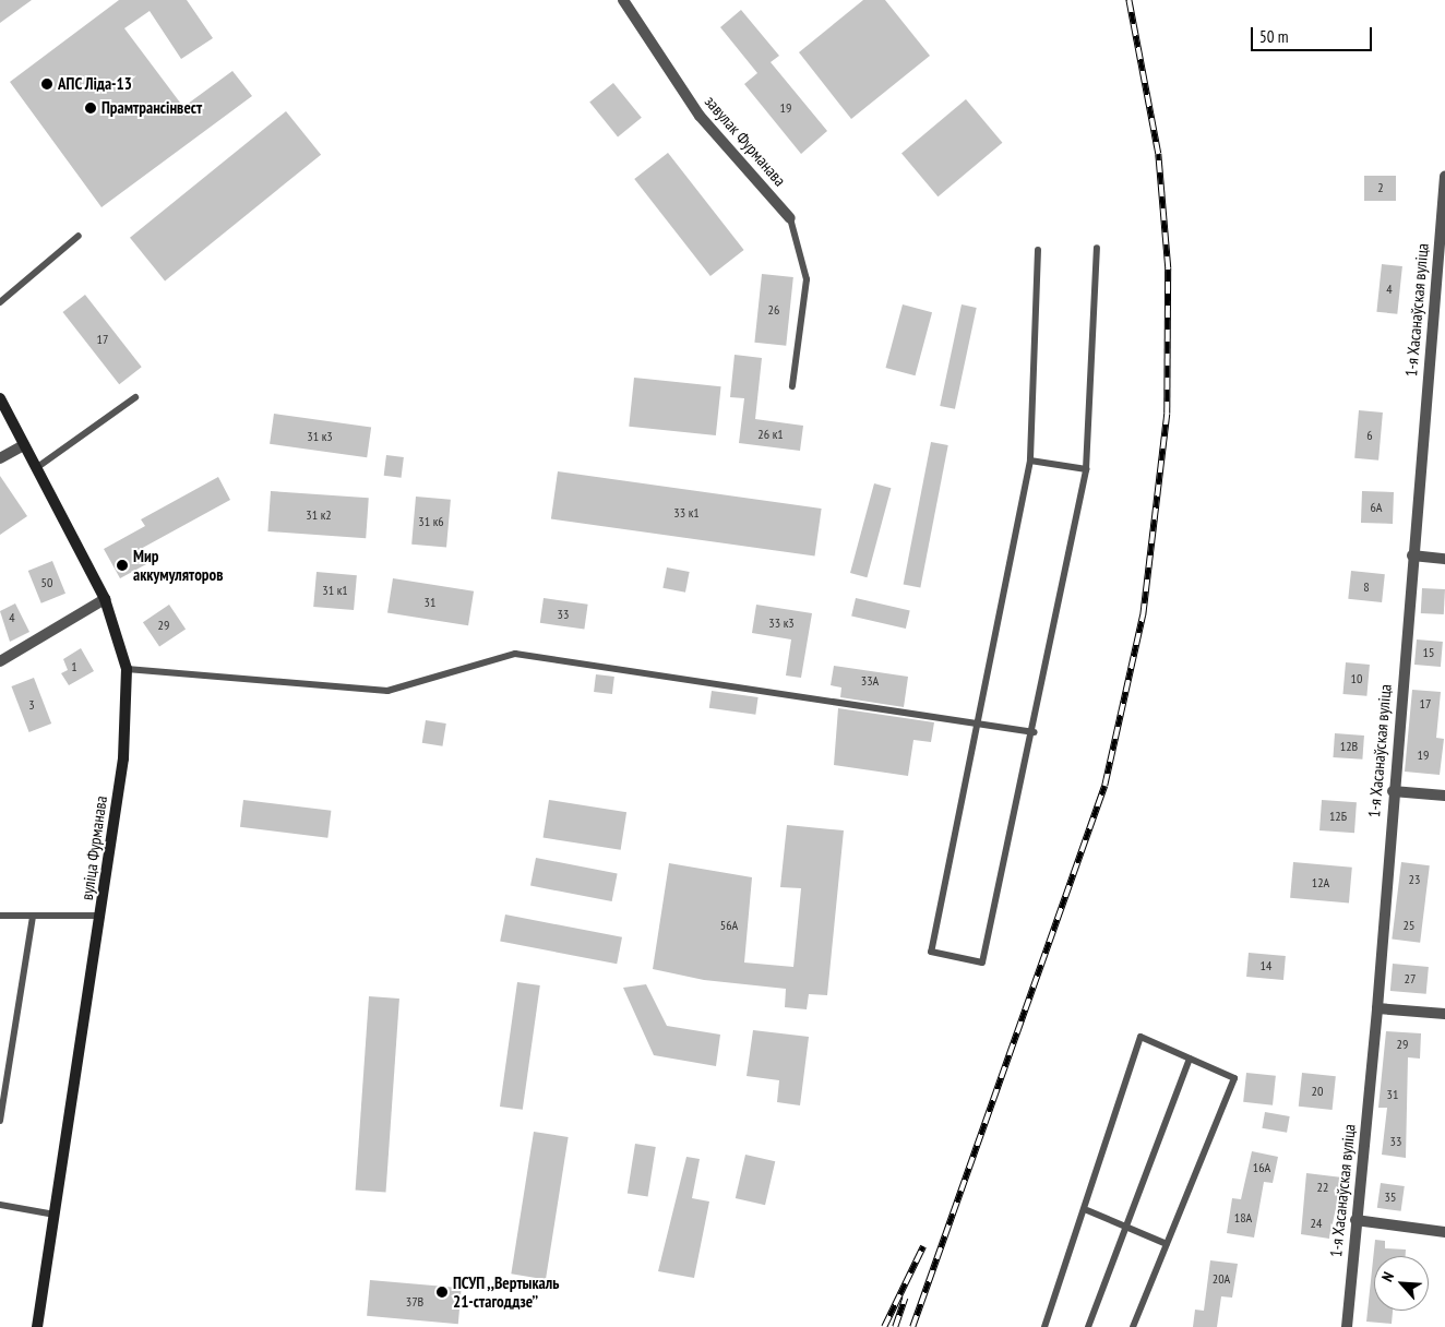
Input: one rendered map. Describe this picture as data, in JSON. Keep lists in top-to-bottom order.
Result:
{
  "streets": {
    "street": ["завулак Фурманава", "1-я Хасанаўская вуліца", "вуліца Фурманава"]
  },
  "places": [
    "АПС Ліда-13",
    "Прамтрансінвест",
    "Мир аккумуляторов",
    "ПСУП ,,Вертыкаль 21-стагоддзе’’"
  ],
  "house_numbers": [
    "19",
    "2",
    "4",
    "26",
    "17",
    "26 к1",
    "6",
    "31 к3",
    "6А",
    "33 к1",
    "31 к2",
    "31 к6",
    "50",
    "8",
    "31 к1",
    "31",
    "33",
    "4",
    "33 к3",
    "29",
    "15",
    "1",
    "10",
    "33А",
    "17",
    "3",
    "12В",
    "19",
    "12Б",
    "23",
    "12А",
    "56А",
    "25",
    "14",
    "27",
    "29",
    "20",
    "31",
    "33",
    "16А",
    "22",
    "35",
    "18А",
    "24",
    "20А",
    "37В"
  ],
  "scale_bar": "50 m",
  "north": "top left"
}
